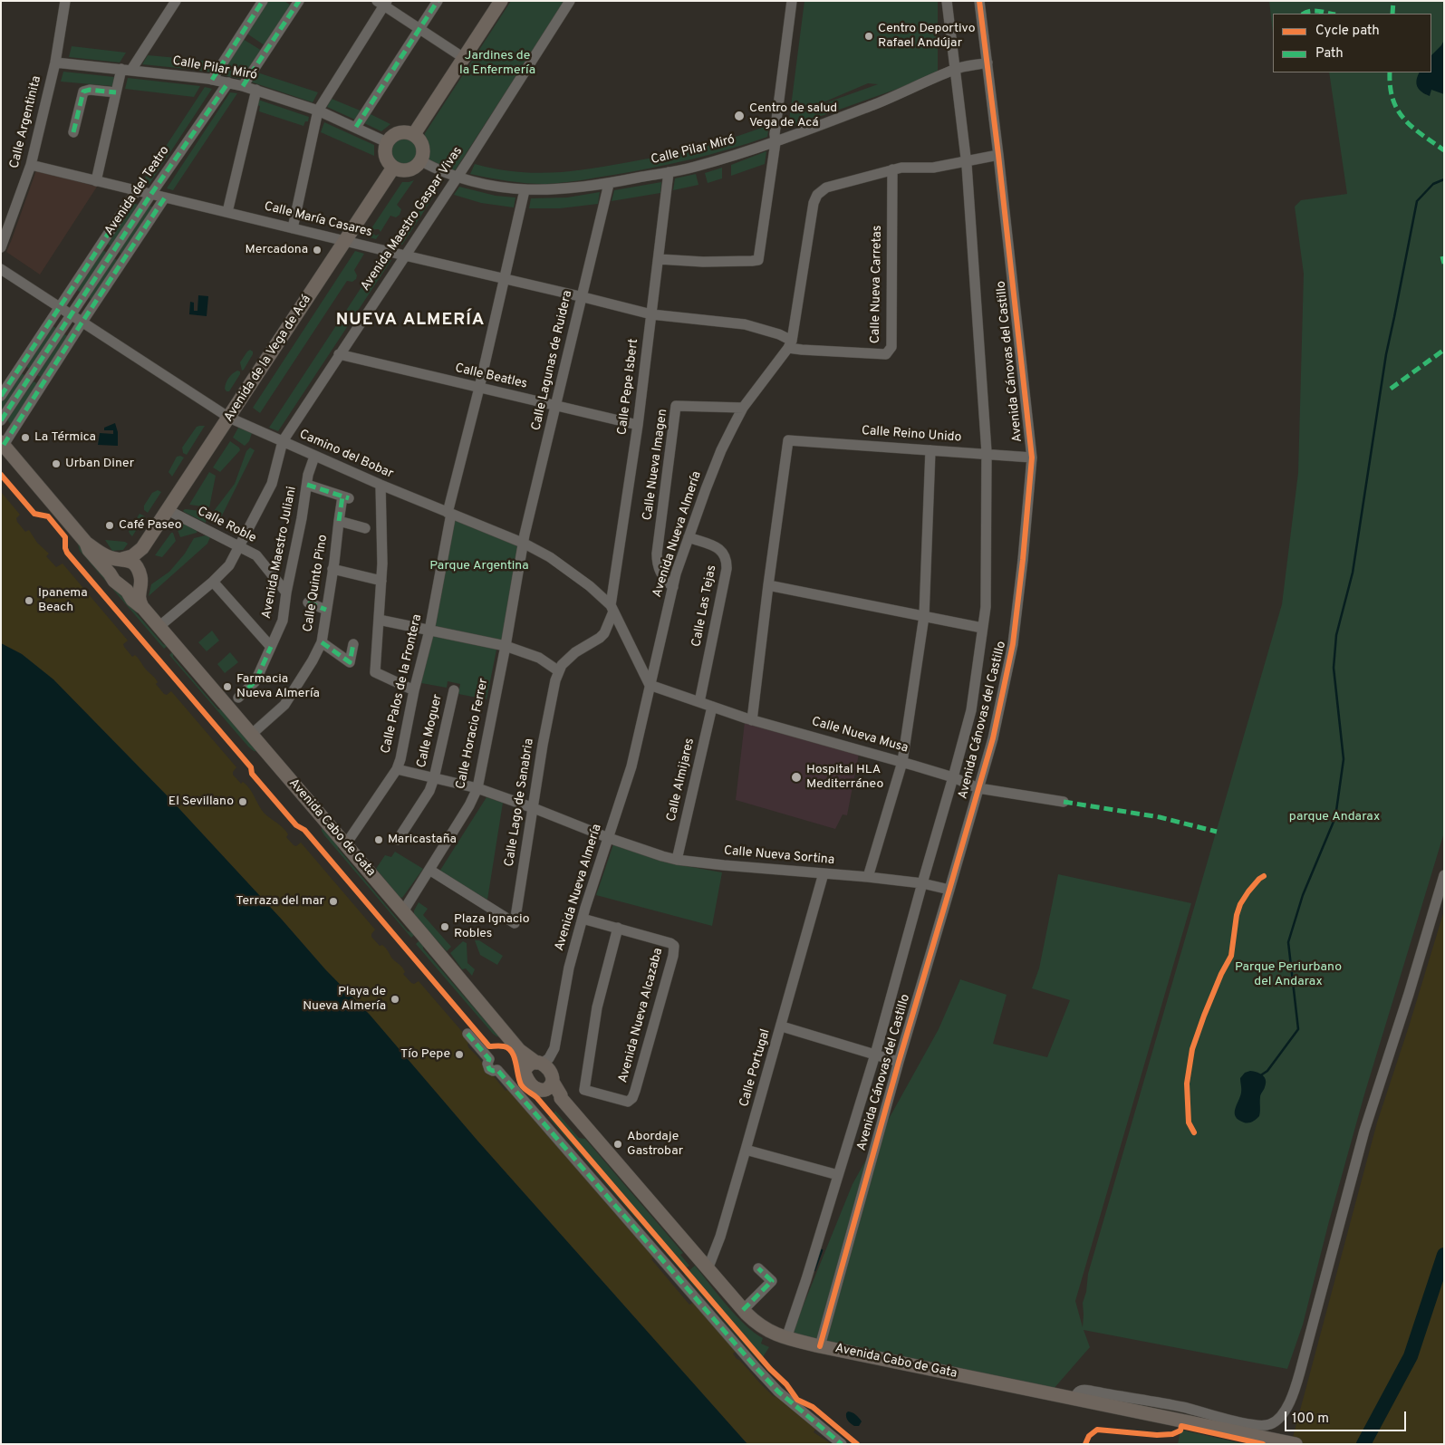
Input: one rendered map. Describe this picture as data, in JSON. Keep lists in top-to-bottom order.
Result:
{
  "streets": {
    "main road": ["Avenida de la Vega de Acá", "Avenida Cabo de Gata"],
    "street": [
      "Calle Pilar Miró",
      "Calle Argentinita",
      "Avenida del Teatro",
      "Avenida Maestro Gaspar Vivas",
      "Calle María Casares",
      "Calle Nueva Carretas",
      "Calle Lagunas de Ruidera",
      "Avenida Cánovas del Castillo",
      "Calle Beatles",
      "Calle Pepe Isbert",
      "Calle Reino Unido",
      "Camino del Bobar",
      "Calle Nueva Imagen",
      "Calle Roble",
      "Avenida Nueva Almería",
      "Avenida Maestro Juliani",
      "Calle Quinto Pino",
      "Calle Las Tejas",
      "Calle Palos de la Frontera",
      "Calle Moguer",
      "Calle Horacio Ferrer",
      "Calle Nueva Musa",
      "Calle Almijares",
      "Calle Lago de Sanabria",
      "Calle Nueva Sortina",
      "Avenida Nueva Alcazaba",
      "Calle Portugal"
    ]
  },
  "crossings": [
    ["Calle Pilar Miró", "Calle Argentinita"],
    ["Calle Pilar Miró", "Avenida del Teatro"],
    ["Calle Pilar Miró", "Avenida Maestro Gaspar Vivas"],
    ["Calle Pilar Miró", "Avenida de la Vega de Acá"],
    ["Calle Pilar Miró", "Calle Lagunas de Ruidera"],
    ["Calle Pilar Miró", "Avenida Cánovas del Castillo"],
    ["Calle Pilar Miró", "Calle Pepe Isbert"],
    ["Calle Pilar Miró", "Calle Palos de la Frontera"],
    ["Calle Argentinita", "Calle María Casares"],
    ["Avenida del Teatro", "Calle María Casares"],
    ["Avenida del Teatro", "Camino del Bobar"],
    ["Avenida Maestro Gaspar Vivas", "Calle María Casares"],
    ["Avenida Maestro Gaspar Vivas", "Calle Beatles"],
    ["Avenida Maestro Gaspar Vivas", "Camino del Bobar"],
    ["Avenida Maestro Gaspar Vivas", "Calle Roble"],
    ["Avenida Maestro Gaspar Vivas", "Avenida Cabo de Gata"],
    ["Calle María Casares", "Calle Nueva Carretas"],
    ["Calle María Casares", "Avenida de la Vega de Acá"],
    ["Calle María Casares", "Calle Lagunas de Ruidera"],
    ["Calle María Casares", "Calle Pepe Isbert"],
    ["Calle María Casares", "Avenida Nueva Almería"],
    ["Calle María Casares", "Calle Palos de la Frontera"],
    ["Calle Nueva Carretas", "Avenida Nueva Almería"],
    ["Avenida de la Vega de Acá", "Camino del Bobar"],
    ["Avenida de la Vega de Acá", "Calle Roble"],
    ["Avenida de la Vega de Acá", "Avenida Cabo de Gata"],
    ["Calle Lagunas de Ruidera", "Calle Beatles"],
    ["Calle Lagunas de Ruidera", "Camino del Bobar"],
    ["Calle Lagunas de Ruidera", "Calle Horacio Ferrer"],
    ["Avenida Cánovas del Castillo", "Calle Reino Unido"],
    ["Avenida Cánovas del Castillo", "Avenida Nueva Almería"],
    ["Avenida Cánovas del Castillo", "Calle Nueva Musa"],
    ["Avenida Cánovas del Castillo", "Avenida Cabo de Gata"],
    ["Avenida Cánovas del Castillo", "Calle Nueva Sortina"],
    ["Calle Beatles", "Calle Pepe Isbert"],
    ["Calle Beatles", "Calle Palos de la Frontera"],
    ["Calle Pepe Isbert", "Camino del Bobar"],
    ["Calle Pepe Isbert", "Calle Lago de Sanabria"],
    ["Camino del Bobar", "Avenida Nueva Almería"],
    ["Camino del Bobar", "Avenida Maestro Juliani"],
    ["Camino del Bobar", "Calle Palos de la Frontera"],
    ["Camino del Bobar", "Calle Horacio Ferrer"],
    ["Camino del Bobar", "Calle Nueva Musa"],
    ["Camino del Bobar", "Calle Lago de Sanabria"],
    ["Calle Nueva Imagen", "Avenida Nueva Almería"],
    ["Calle Roble", "Avenida Maestro Juliani"],
    ["Avenida Nueva Almería", "Calle Las Tejas"],
    ["Avenida Nueva Almería", "Calle Nueva Musa"],
    ["Avenida Nueva Almería", "Avenida Cabo de Gata"],
    ["Avenida Nueva Almería", "Calle Nueva Sortina"],
    ["Avenida Nueva Almería", "Avenida Nueva Alcazaba"],
    ["Avenida Maestro Juliani", "Calle Quinto Pino"],
    ["Calle Quinto Pino", "Avenida Cabo de Gata"],
    ["Calle Las Tejas", "Calle Nueva Musa"],
    ["Calle Palos de la Frontera", "Avenida Cabo de Gata"],
    ["Calle Palos de la Frontera", "Calle Nueva Sortina"],
    ["Calle Moguer", "Calle Nueva Sortina"],
    ["Calle Horacio Ferrer", "Calle Lago de Sanabria"],
    ["Calle Horacio Ferrer", "Avenida Cabo de Gata"],
    ["Calle Horacio Ferrer", "Calle Nueva Sortina"],
    ["Calle Nueva Musa", "Calle Almijares"],
    ["Calle Almijares", "Calle Nueva Sortina"],
    ["Calle Lago de Sanabria", "Calle Nueva Sortina"],
    ["Avenida Cabo de Gata", "Calle Portugal"],
    ["Calle Nueva Sortina", "Calle Portugal"]
  ],
  "districts": ["NUEVA ALMERÍA"],
  "parks": [
    "Jardines de la Enfermería",
    "Parque Argentina",
    "parque Andarax",
    "Parque Periurbano del Andarax"
  ],
  "places": [
    "Centro Deportivo Rafael Andújar",
    "Centro de salud Vega de Acá",
    "Mercadona",
    "La Térmica",
    "Urban Diner",
    "Café Paseo",
    "Ipanema Beach",
    "Farmacia Nueva Almería",
    "Hospital HLA Mediterráneo",
    "El Sevillano",
    "Maricastaña",
    "Terraza del mar",
    "Plaza Ignacio Robles",
    "Playa de Nueva Almería",
    "Tío Pepe",
    "Abordaje Gastrobar"
  ],
  "legend": ["Cycle path", "Path"],
  "scale_bar": "100 m"
}
